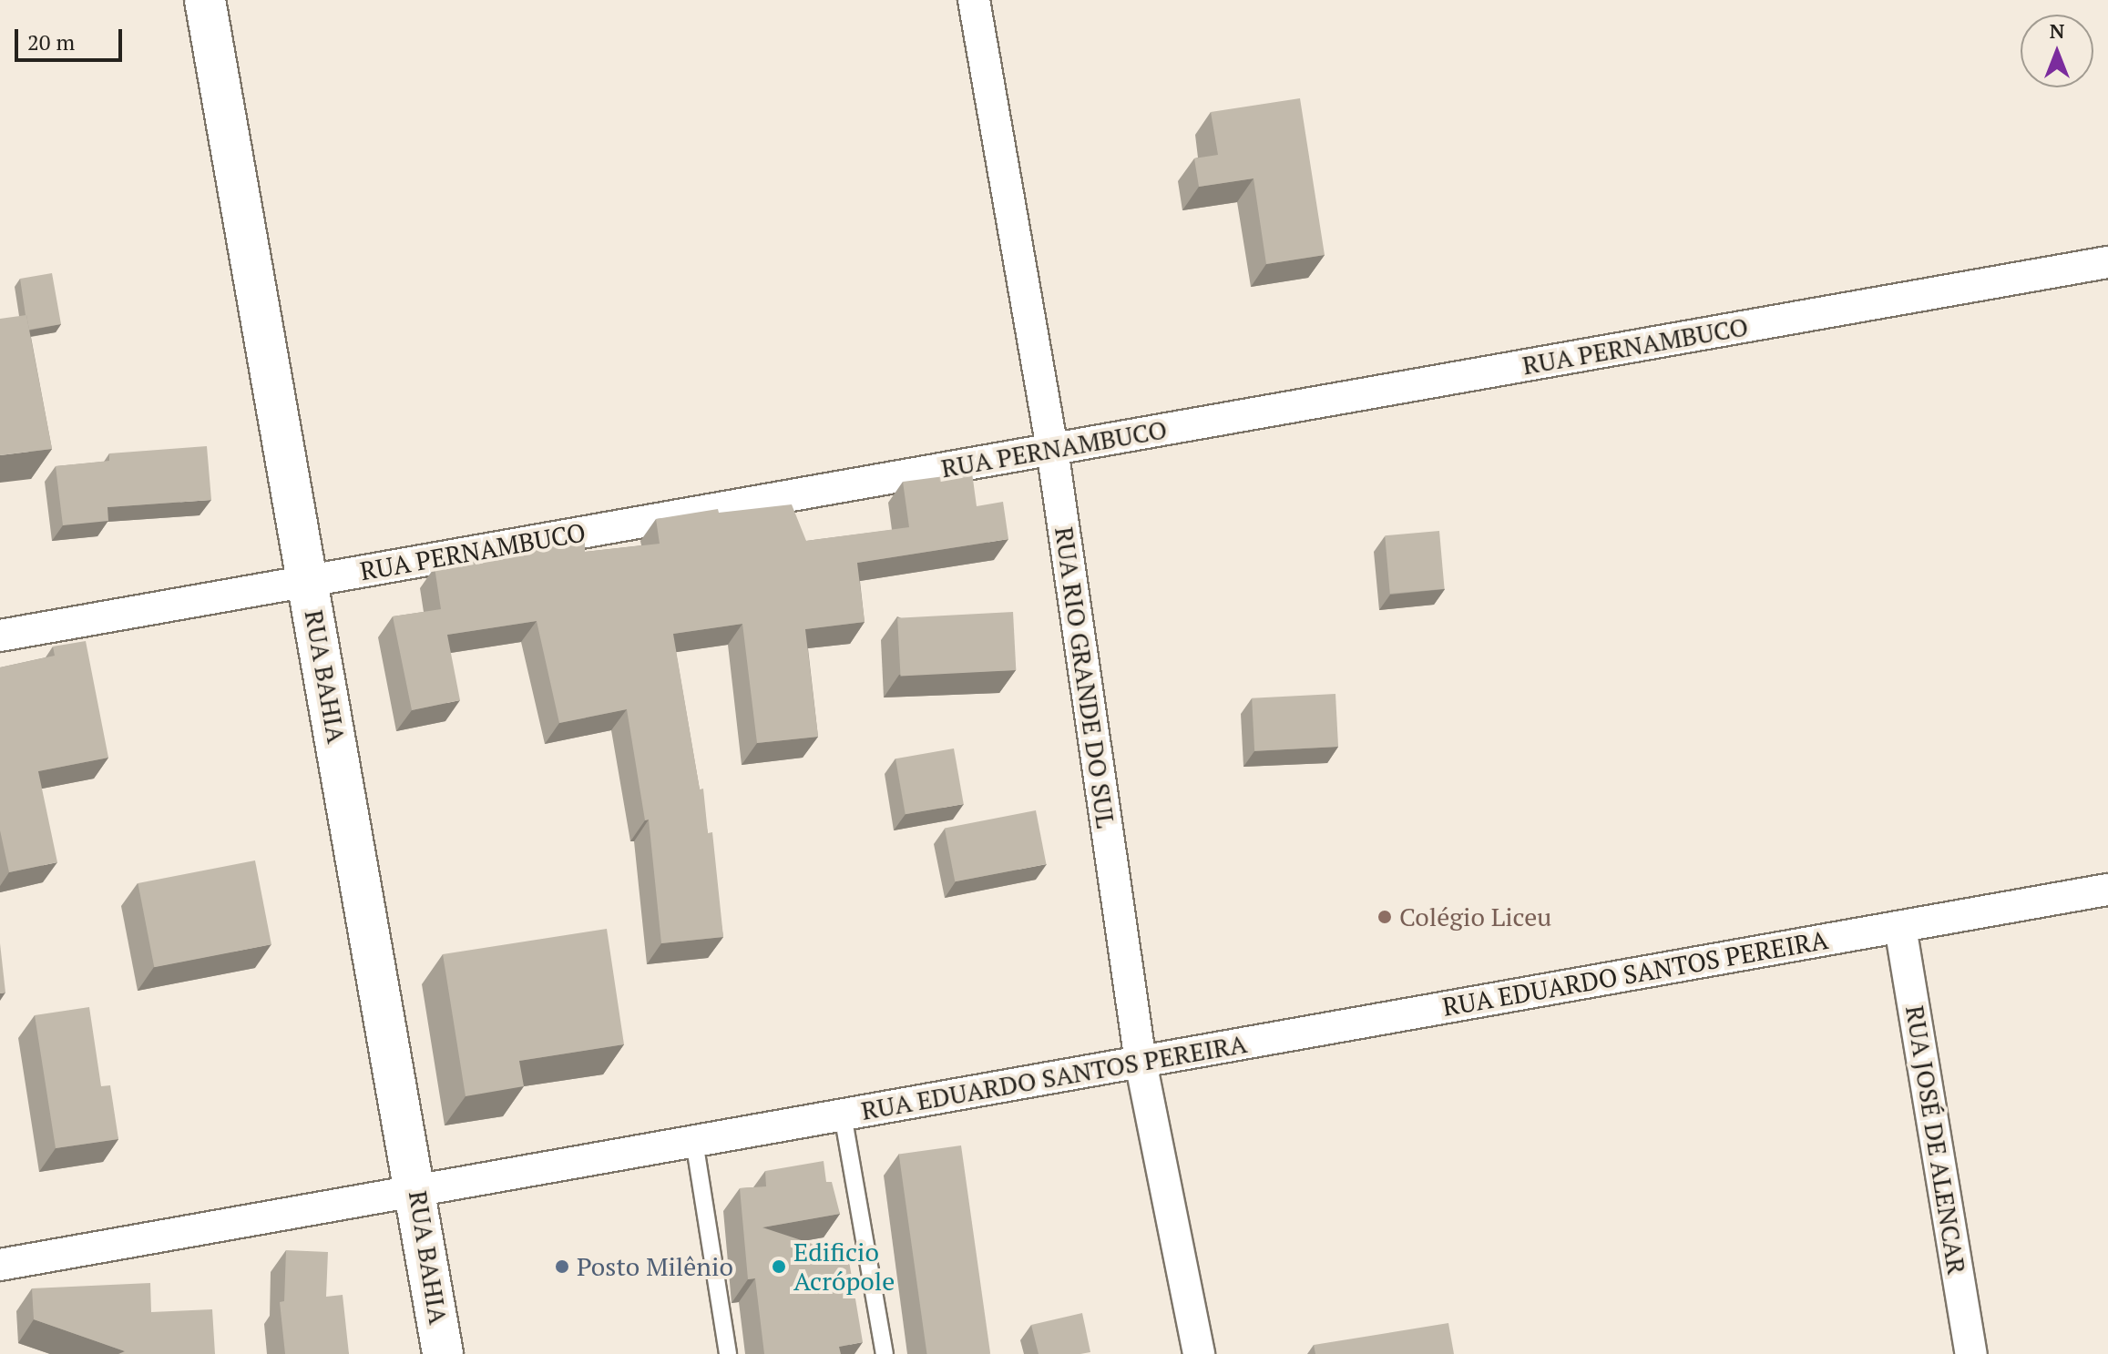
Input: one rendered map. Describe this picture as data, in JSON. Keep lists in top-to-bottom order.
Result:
{
  "streets": {
    "main road": ["RUA BAHIA"],
    "street": [
      "RUA PERNAMBUCO",
      "RUA RIO GRANDE DO SUL",
      "RUA EDUARDO SANTOS PEREIRA",
      "RUA JOSÉ DE ALENCAR"
    ]
  },
  "crossings": [
    ["RUA PERNAMBUCO", "RUA BAHIA"],
    ["RUA PERNAMBUCO", "RUA RIO GRANDE DO SUL"],
    ["RUA BAHIA", "RUA EDUARDO SANTOS PEREIRA"],
    ["RUA RIO GRANDE DO SUL", "RUA EDUARDO SANTOS PEREIRA"],
    ["RUA EDUARDO SANTOS PEREIRA", "RUA JOSÉ DE ALENCAR"]
  ],
  "places": ["Colégio Liceu", "Posto Milênio", "Edificio Acrópole"],
  "scale_bar": "20 m",
  "north": "top"
}
